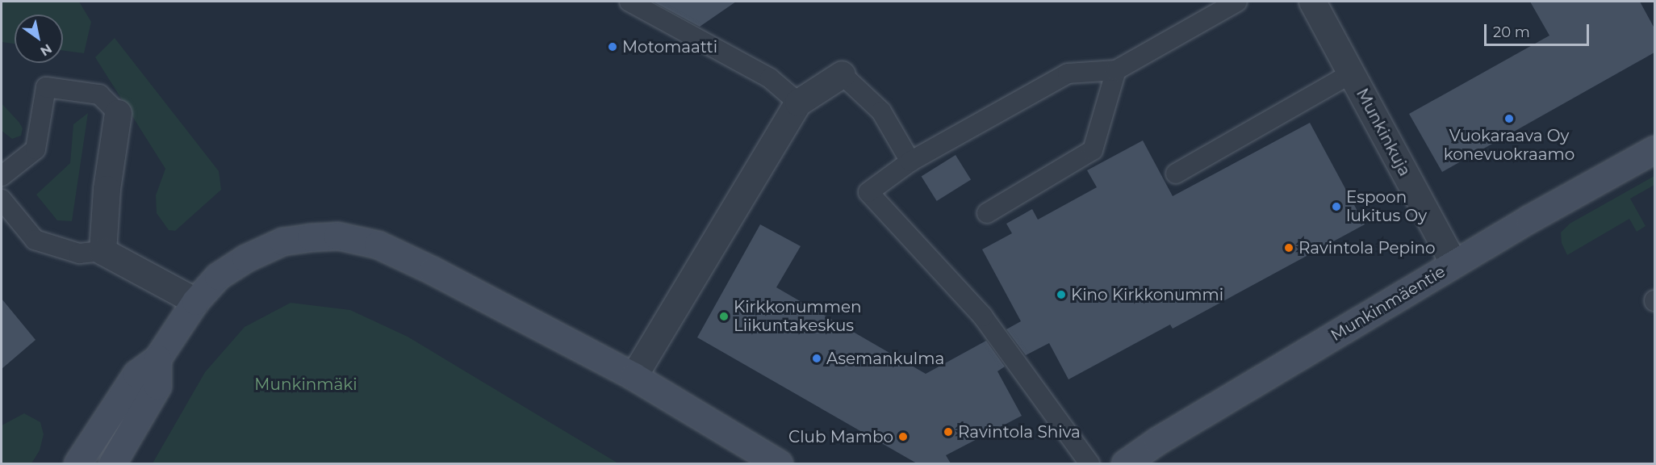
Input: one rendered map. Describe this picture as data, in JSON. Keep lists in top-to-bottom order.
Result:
{
  "streets": {
    "main road": ["Munkinmäentie"],
    "street": ["Munkinkuja"]
  },
  "crossings": [
    ["Munkinkuja", "Munkinmäentie"]
  ],
  "parks": ["Munkinmäki"],
  "places": [
    "Motomaatti",
    "Vuokaraava Oy konevuokraamo",
    "Espoon lukitus Oy",
    "Ravintola Pepino",
    "Kino Kirkkonummi",
    "Kirkkonummen Liikuntakeskus",
    "Asemankulma",
    "Ravintola Shiva",
    "Club Mambo"
  ],
  "scale_bar": "20 m",
  "north": "bottom right"
}
